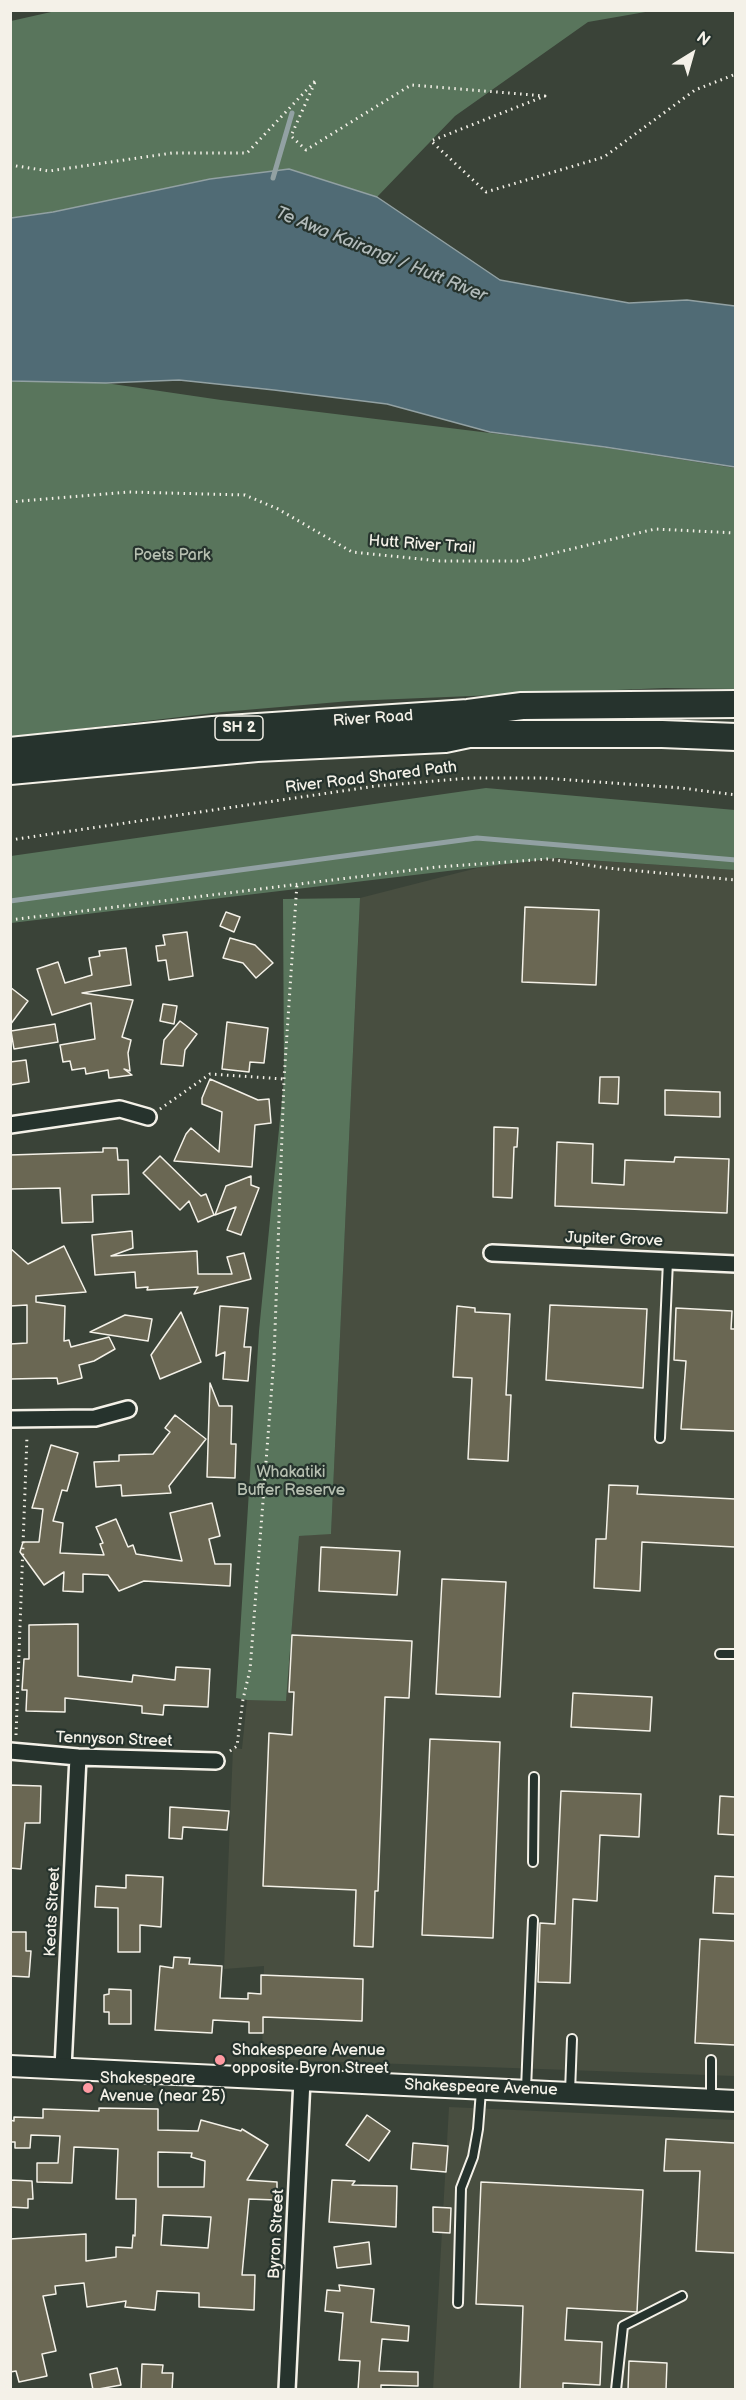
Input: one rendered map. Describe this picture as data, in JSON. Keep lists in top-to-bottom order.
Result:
{
  "streets": {
    "highway": ["River Road", "SH 2"],
    "street": [
      "Jupiter Grove",
      "Tennyson Street",
      "Keats Street",
      "Shakespeare Avenue",
      "Byron Street"
    ],
    "path": ["Hutt River Trail", "River Road Shared Path"]
  },
  "crossings": [
    ["Tennyson Street", "Keats Street"],
    ["Keats Street", "Shakespeare Avenue"],
    ["Shakespeare Avenue", "Byron Street"]
  ],
  "water": ["Te Awa Kairangi / Hutt River"],
  "parks": ["Poets Park", "Whakatiki Buffer Reserve"],
  "places": ["Shakespeare Avenue opposite Byron Street", "Shakespeare Avenue (near 25)"],
  "north": "top right"
}
